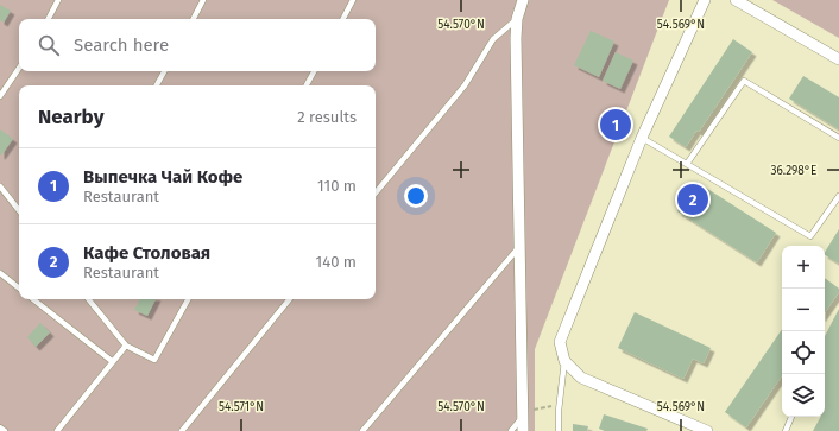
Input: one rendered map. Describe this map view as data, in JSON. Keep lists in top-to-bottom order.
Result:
{
  "page": {
    "search": "Search here",
    "heading": ["Nearby", "2 results"],
    "pins": ["1", "2"],
    "list": [
      {
        "mark": "1",
        "name": "Выпечка Чай Кофе",
        "note": "Restaurant",
        "value": "110 m"
      },
      {
        "mark": "2",
        "name": "Кафе Столовая",
        "note": "Restaurant",
        "value": "140 m"
      }
    ],
    "map_buttons": ["+", "−"]
  },
  "coordinates": [
    "54.570°N",
    "54.569°N",
    "36.298°E",
    "54.571°N"
  ]
}
